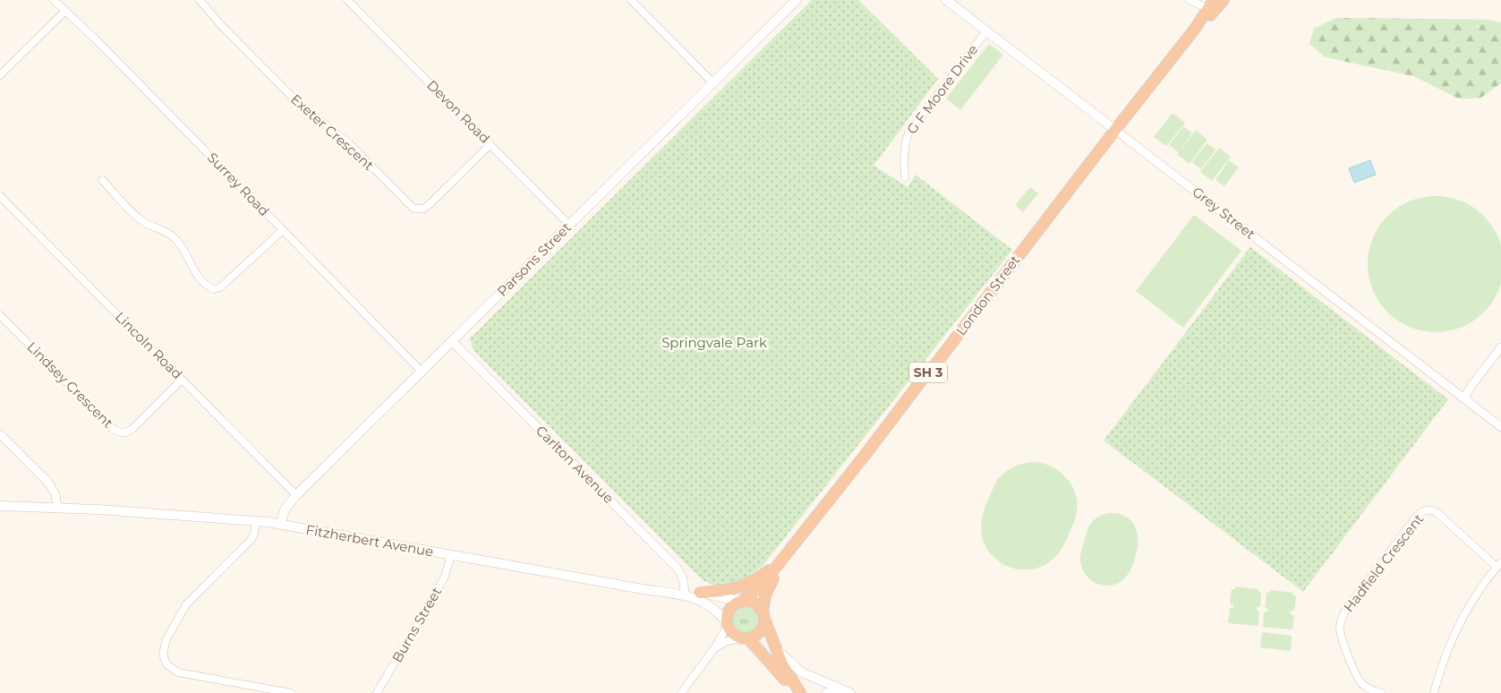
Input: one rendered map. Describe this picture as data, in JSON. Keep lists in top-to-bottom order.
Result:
{
  "streets": {
    "highway": ["London Street", "SH 3"],
    "main road": ["Grey Street", "Parsons Street", "Fitzherbert Avenue"],
    "street": [
      "G F Moore Drive",
      "Devon Road",
      "Exeter Crescent",
      "Surrey Road",
      "Lincoln Road",
      "Lindsey Crescent",
      "Carlton Avenue",
      "Hadfield Crescent",
      "Burns Street"
    ]
  },
  "crossings": [
    ["G F Moore Drive", "Grey Street"],
    ["Devon Road", "Exeter Crescent"],
    ["Devon Road", "Parsons Street"],
    ["Surrey Road", "Parsons Street"],
    ["Grey Street", "London Street"],
    ["Parsons Street", "Lincoln Road"],
    ["Parsons Street", "Carlton Avenue"],
    ["Parsons Street", "Fitzherbert Avenue"],
    ["London Street", "SH 3"],
    ["London Street", "Fitzherbert Avenue"],
    ["Lincoln Road", "Lindsey Crescent"],
    ["SH 3", "Fitzherbert Avenue"],
    ["Carlton Avenue", "Fitzherbert Avenue"],
    ["Fitzherbert Avenue", "Burns Street"]
  ],
  "parks": ["Springvale Park"]
}
